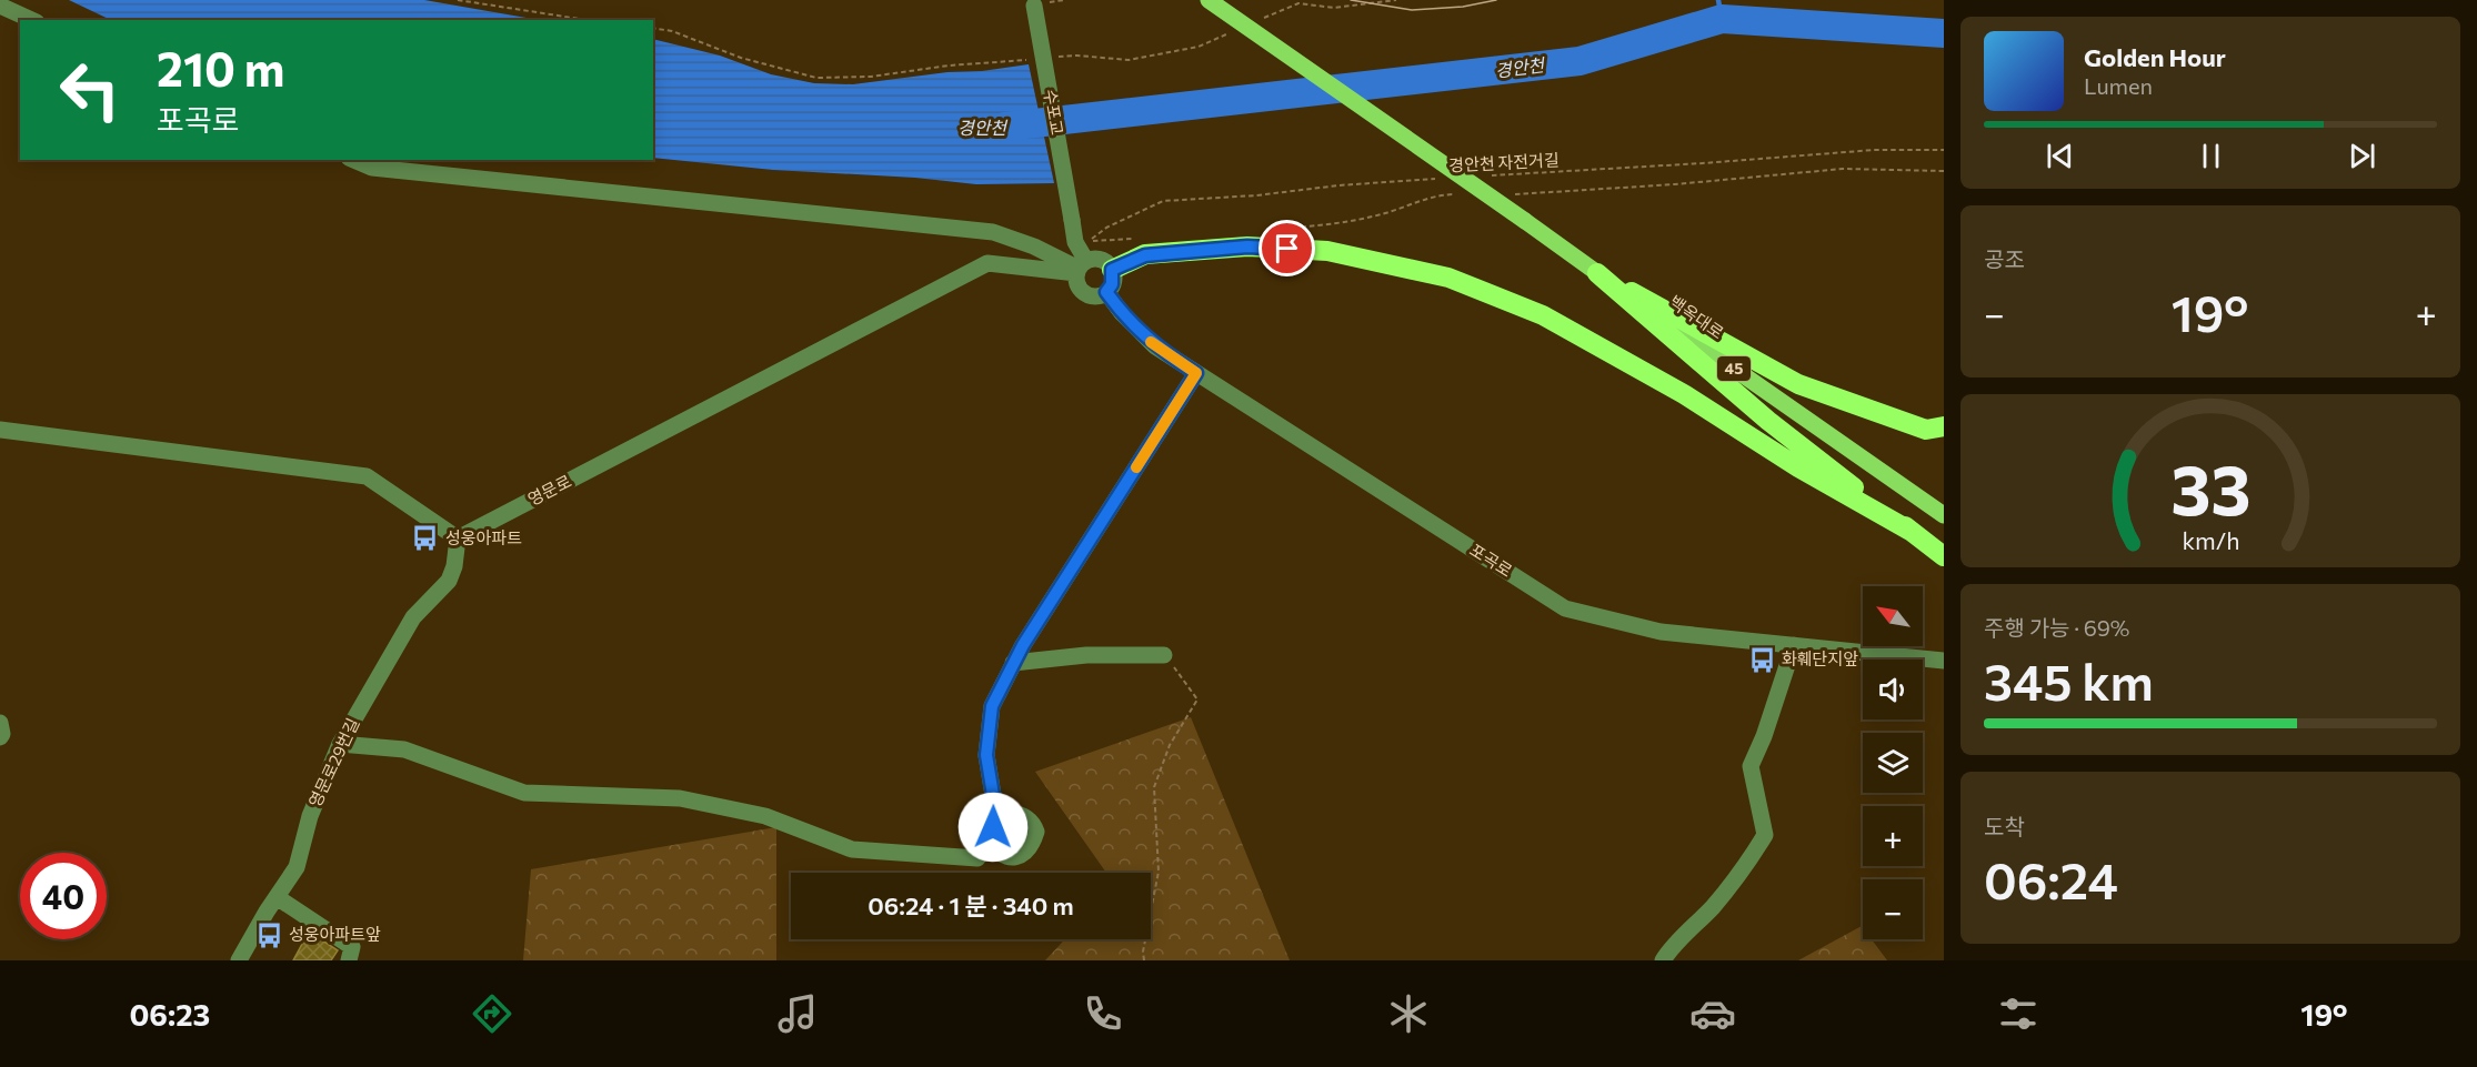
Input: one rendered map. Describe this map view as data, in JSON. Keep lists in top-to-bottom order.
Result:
{
  "streets": {
    "main road": ["백옥대로", "45"],
    "street": [
      "수포교",
      "영문로",
      "포곡로",
      "영문로29번길"
    ],
    "path": ["경안천 자전거길"]
  },
  "crossings": [
    ["수포교", "영문로"],
    ["수포교", "포곡로"],
    ["영문로", "포곡로"],
    ["영문로", "영문로29번길"]
  ],
  "water": ["경안천"],
  "places": {
    "bus stop": ["성웅아파트", "화훼단지앞", "성웅아파트앞"]
  },
  "north": "top left",
  "page": {
    "turn": ["210 m", "포곡로"],
    "song": ["Golden Hour", "Lumen"],
    "tile": [
      "공조",
      ["주행 가능 · 69%", "345 km"],
      ["도착", "06:24"]
    ],
    "heat": ["−", "19°", "+"],
    "map_buttons": ["+", "−"],
    "limit": "40",
    "trip": "06:24 · 1 분 · 340 m",
    "tabs": ["06:23", "19°"],
    "gauge": ["33", "km/h"]
  }
}
